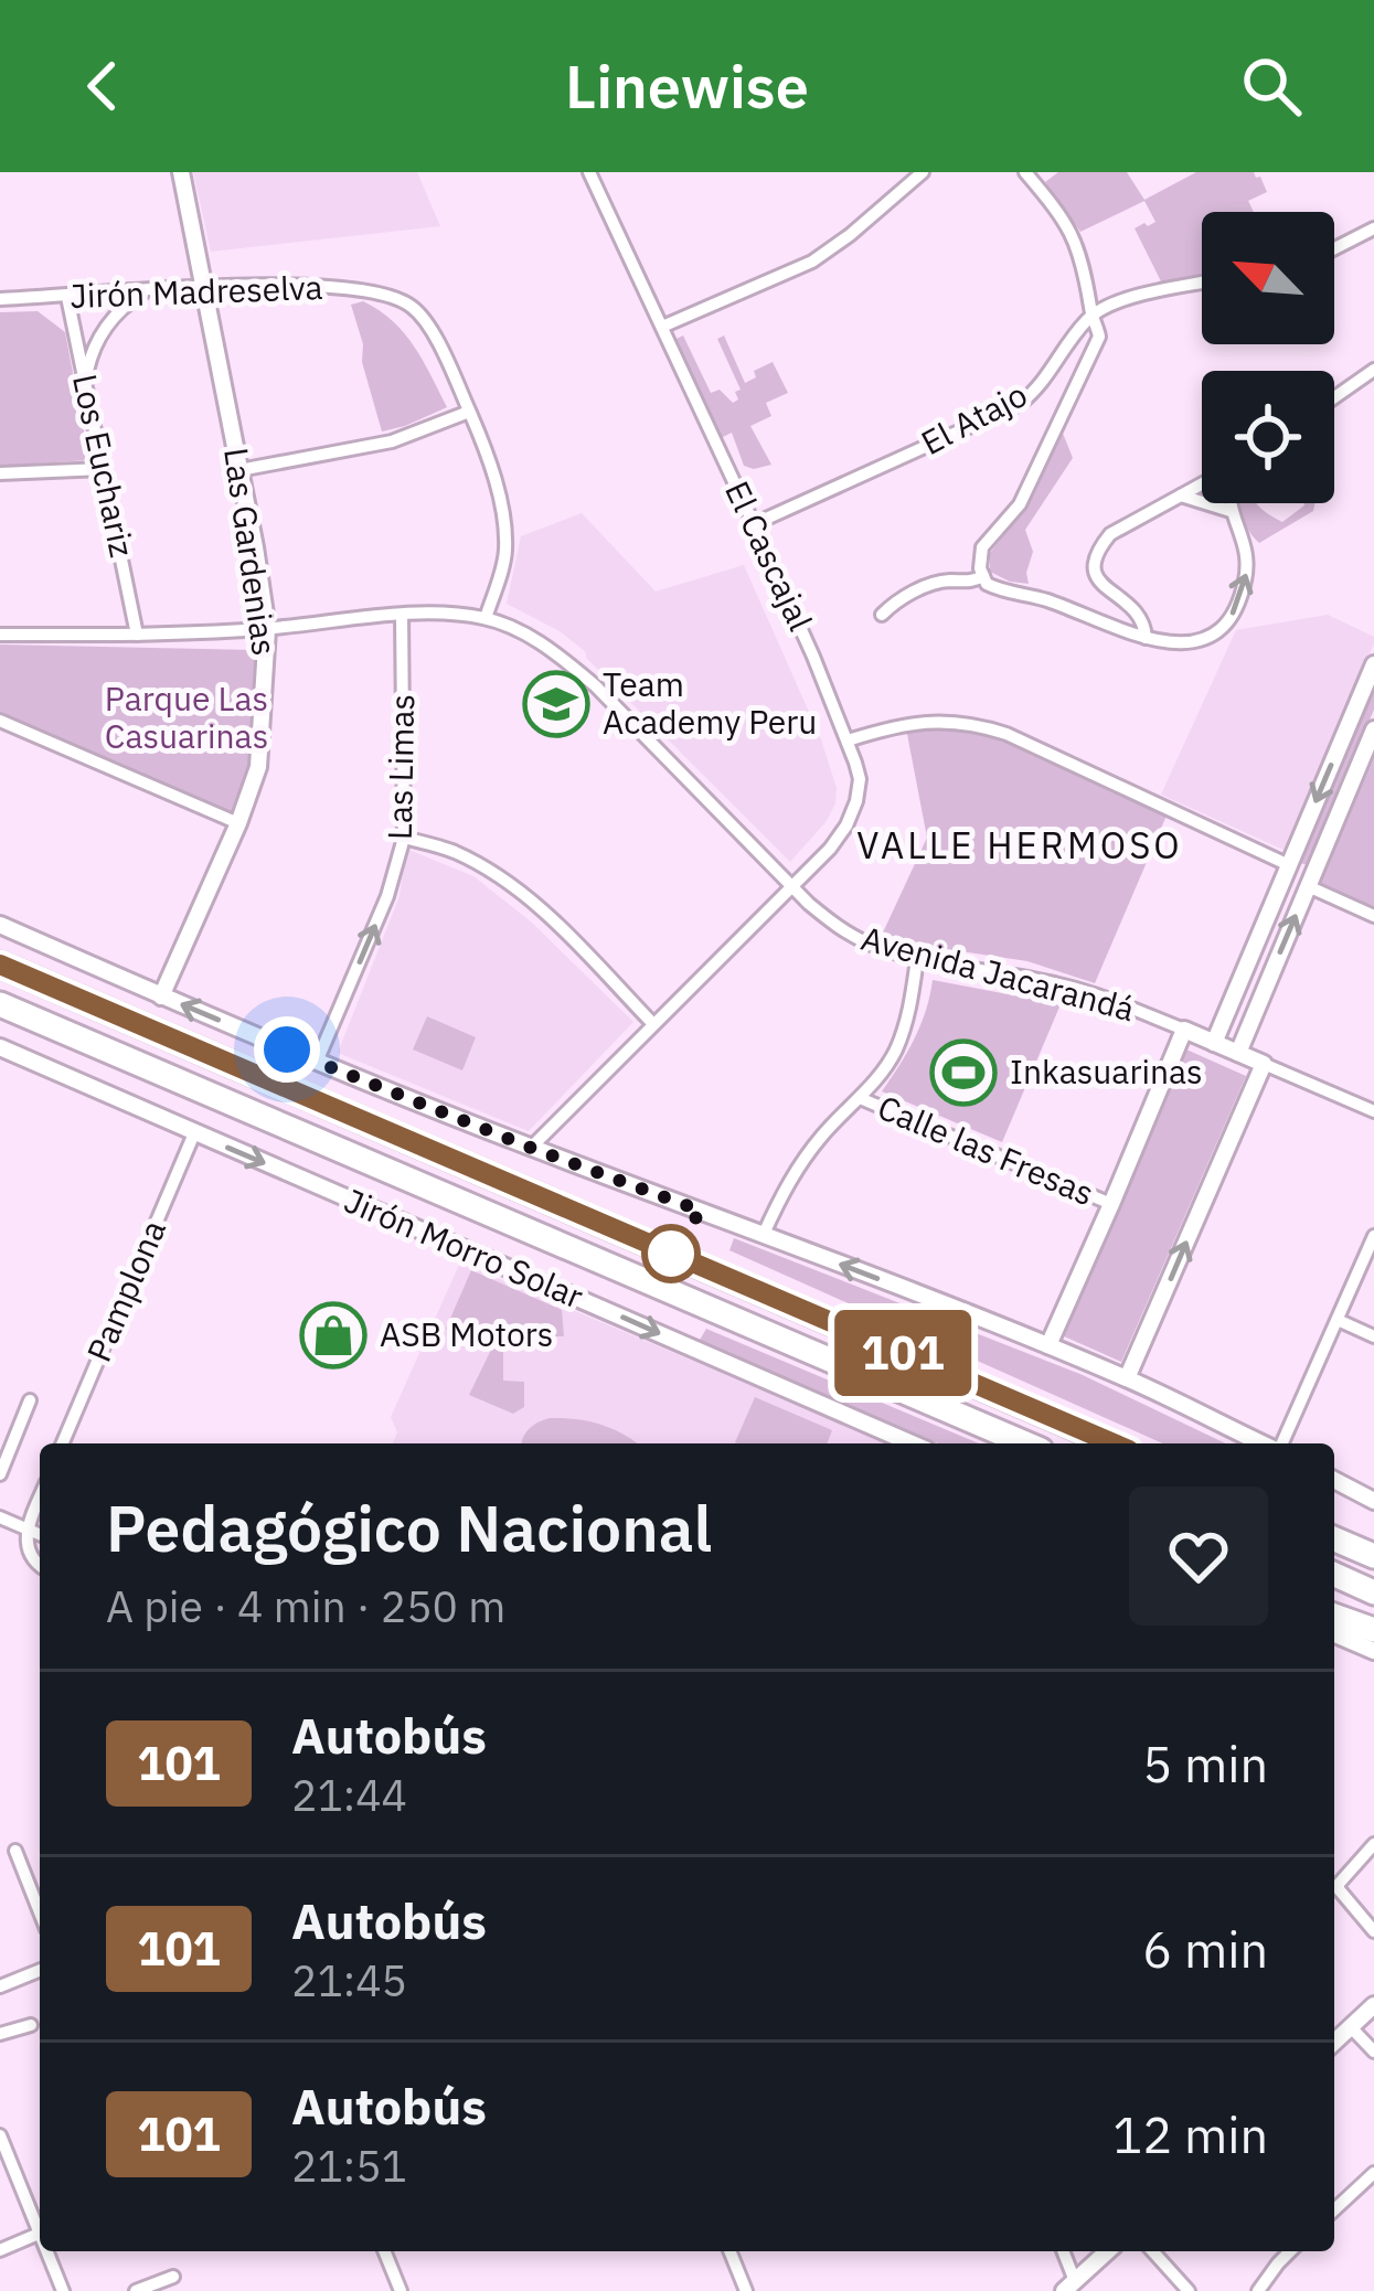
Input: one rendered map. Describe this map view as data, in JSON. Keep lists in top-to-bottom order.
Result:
{
  "streets": {
    "street": [
      "Jirón Madreselva",
      "El Atajo",
      "Los Euchariz",
      "Las Gardenias",
      "El Cascajal",
      "Las Limas",
      "Avenida Jacarandá",
      "Calle las Fresas",
      "Jirón Morro Solar",
      "Pamplona"
    ]
  },
  "crossings": [
    ["Jirón Madreselva", "Los Euchariz"],
    ["Jirón Madreselva", "Las Gardenias"],
    ["El Atajo", "El Cascajal"],
    ["El Cascajal", "Avenida Jacarandá"],
    ["Jirón Morro Solar", "Pamplona"]
  ],
  "one_way": ["Las Limas"],
  "districts": ["VALLE HERMOSO"],
  "parks": ["Parque Las Casuarinas"],
  "places": {
    "school or university": ["Team Academy Peru"],
    "sports": ["Inkasuarinas"],
    "shop": ["ASB Motors"]
  },
  "lines": ["bus line 101"],
  "north": "top left",
  "page": {
    "header": "Linewise",
    "on_map": "101",
    "heading": ["Pedagógico Nacional", "A pie · 4 min · 250 m"],
    "list": [
      {
        "mark": "101",
        "name": "Autobús",
        "note": "21:44",
        "value": "5 min"
      },
      {
        "mark": "101",
        "name": "Autobús",
        "note": "21:45",
        "value": "6 min"
      },
      {
        "mark": "101",
        "name": "Autobús",
        "note": "21:51",
        "value": "12 min"
      }
    ]
  }
}
